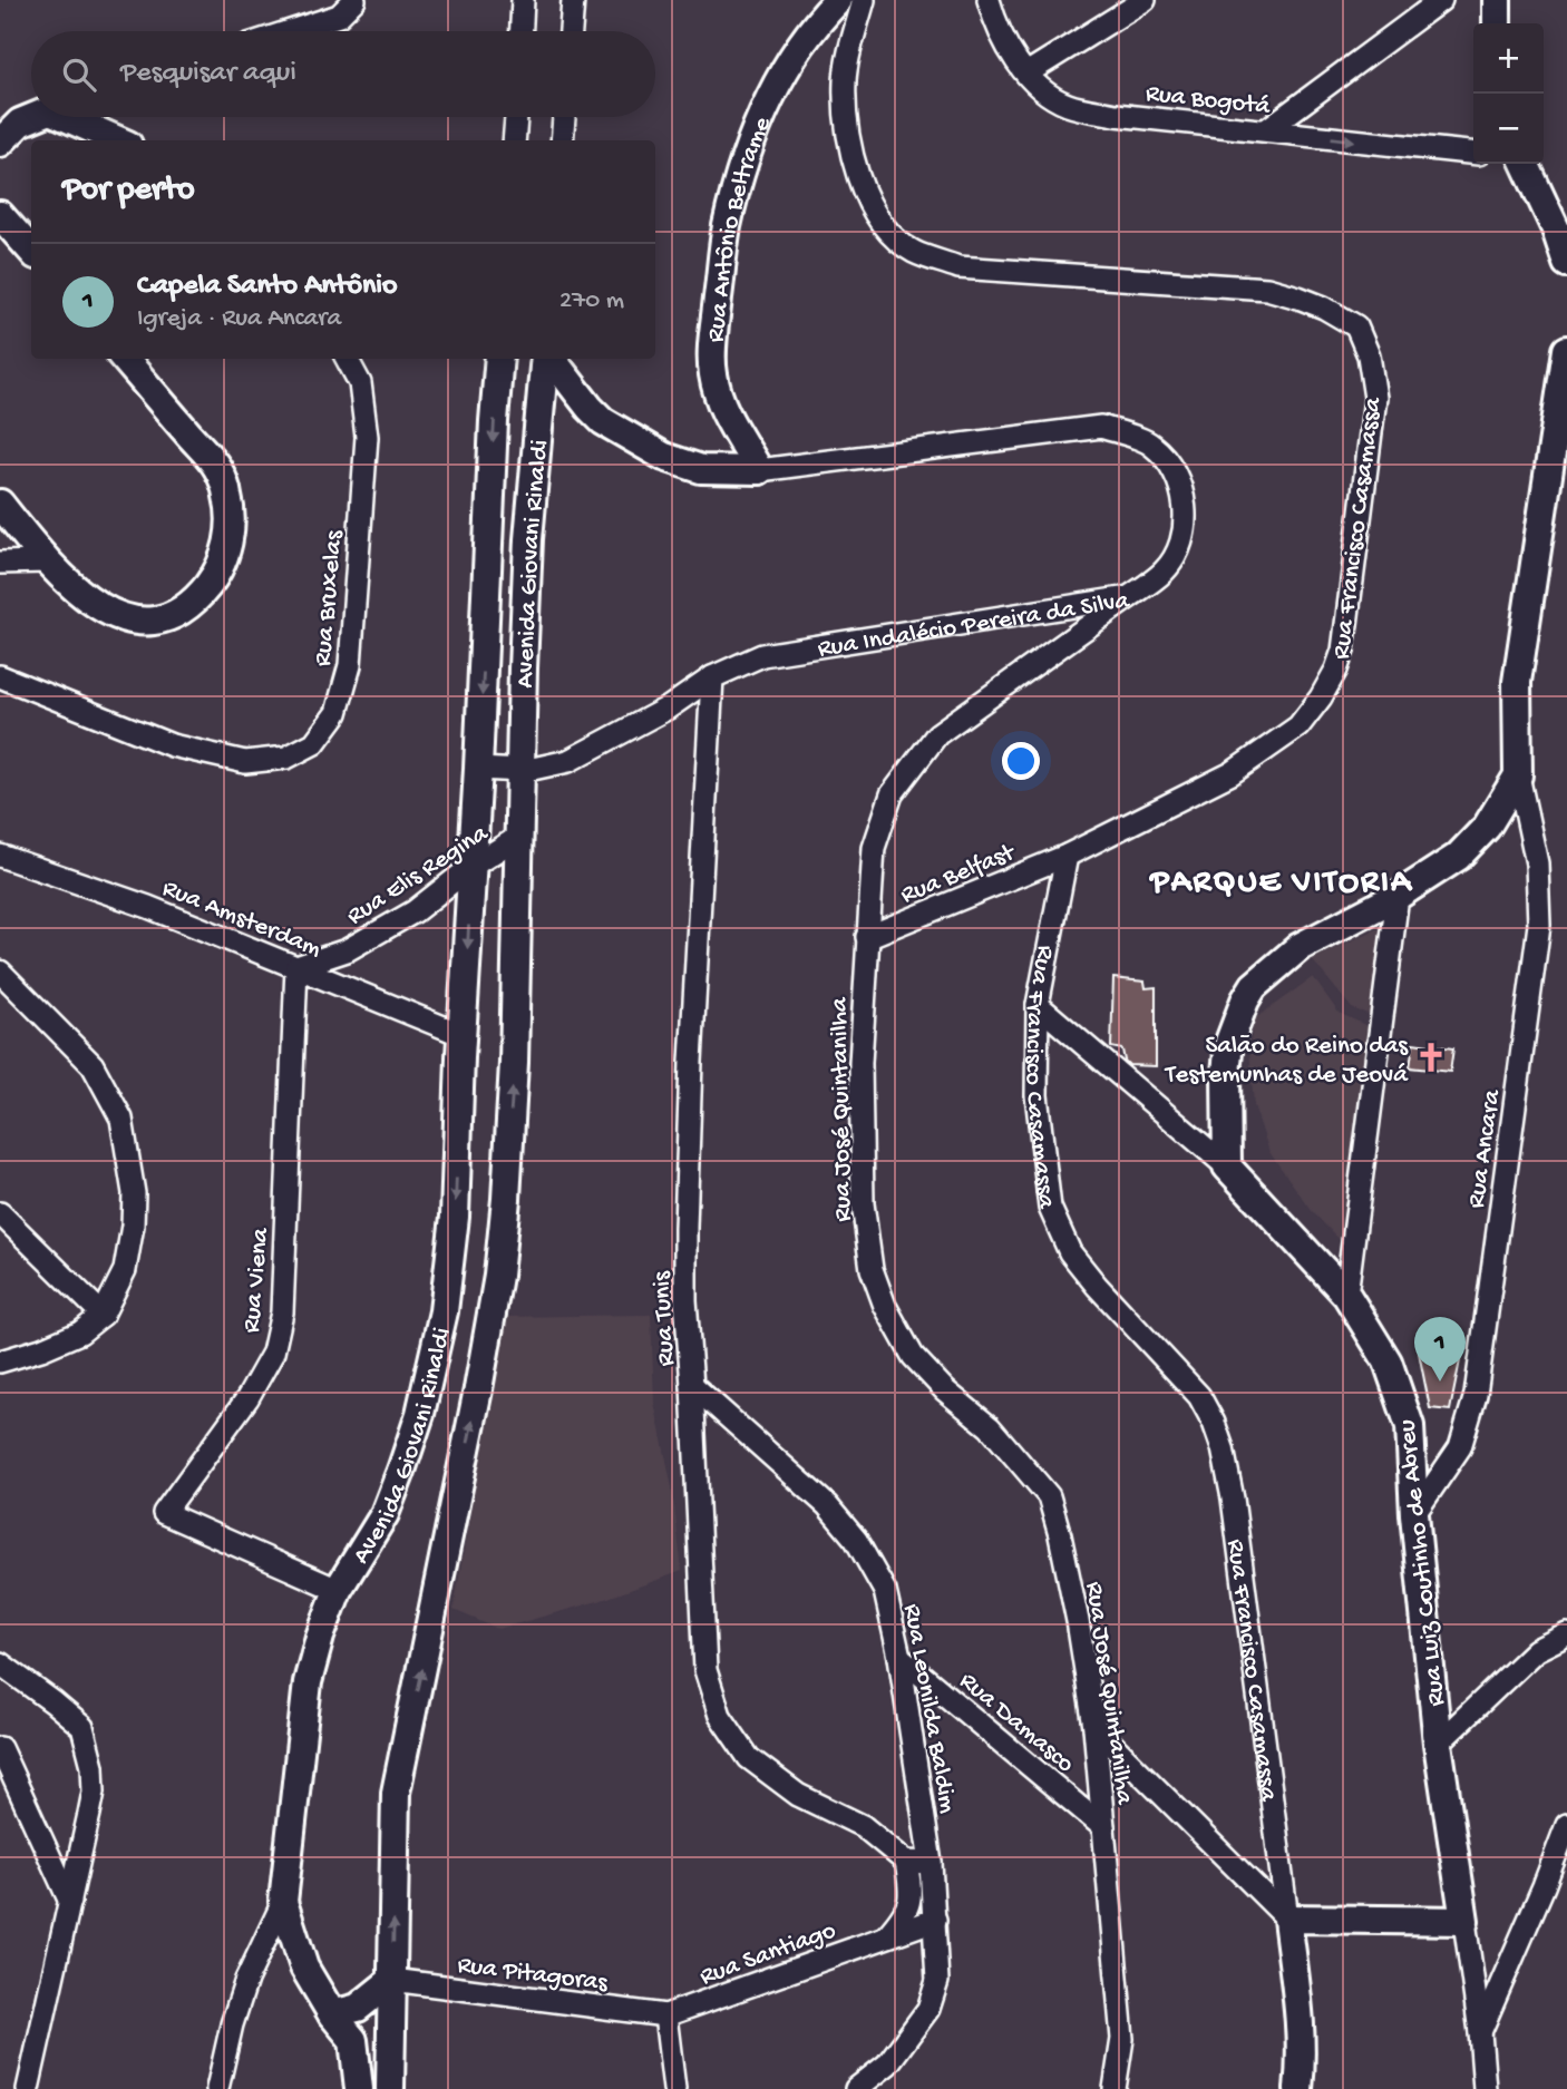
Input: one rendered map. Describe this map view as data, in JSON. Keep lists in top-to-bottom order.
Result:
{
  "streets": {
    "street": [
      "Rua Bogotá",
      "Rua Antônio Beltrame",
      "Rua Francisco Casamassa",
      "Avenida Giovani Rinaldi",
      "Rua Bruxelas",
      "Rua Indalécio Pereira da Silva",
      "Rua Belfast",
      "Rua Elis Regina",
      "Rua Amsterdam",
      "Rua José Quintanilha",
      "Rua Ancara",
      "Rua Viena",
      "Rua Tunis",
      "Rua Luiz Coutinho de Abreu",
      "Rua Leonilda Baldim",
      "Rua Damasco",
      "Rua Santiago",
      "Rua Pitagoras"
    ]
  },
  "crossings": [
    ["Rua Antônio Beltrame", "Rua Indalécio Pereira da Silva"],
    ["Rua Francisco Casamassa", "Rua Belfast"],
    ["Avenida Giovani Rinaldi", "Rua Indalécio Pereira da Silva"],
    ["Avenida Giovani Rinaldi", "Rua Elis Regina"],
    ["Avenida Giovani Rinaldi", "Rua Amsterdam"],
    ["Avenida Giovani Rinaldi", "Rua Viena"],
    ["Avenida Giovani Rinaldi", "Rua Pitagoras"],
    ["Rua Indalécio Pereira da Silva", "Rua José Quintanilha"],
    ["Rua Indalécio Pereira da Silva", "Rua Tunis"],
    ["Rua Belfast", "Rua José Quintanilha"],
    ["Rua Elis Regina", "Rua Amsterdam"],
    ["Rua Elis Regina", "Rua Viena"],
    ["Rua Amsterdam", "Rua Viena"],
    ["Rua José Quintanilha", "Rua Damasco"],
    ["Rua Ancara", "Rua Luiz Coutinho de Abreu"],
    ["Rua Tunis", "Rua Leonilda Baldim"],
    ["Rua Leonilda Baldim", "Rua Damasco"],
    ["Rua Santiago", "Rua Pitagoras"]
  ],
  "one_way": ["Rua Bogotá"],
  "districts": ["PARQUE VITORIA"],
  "places": {
    "church": ["Salão do Reino das Testemunhas de Jeová"]
  },
  "page": {
    "map_buttons": ["+", "−"],
    "search": "Pesquisar aqui",
    "heading": "Por perto",
    "list": [
      {
        "mark": "1",
        "name": "Capela Santo Antônio",
        "note": "Igreja · Rua Ancara",
        "value": "270 m"
      }
    ],
    "pins": "1"
  }
}
